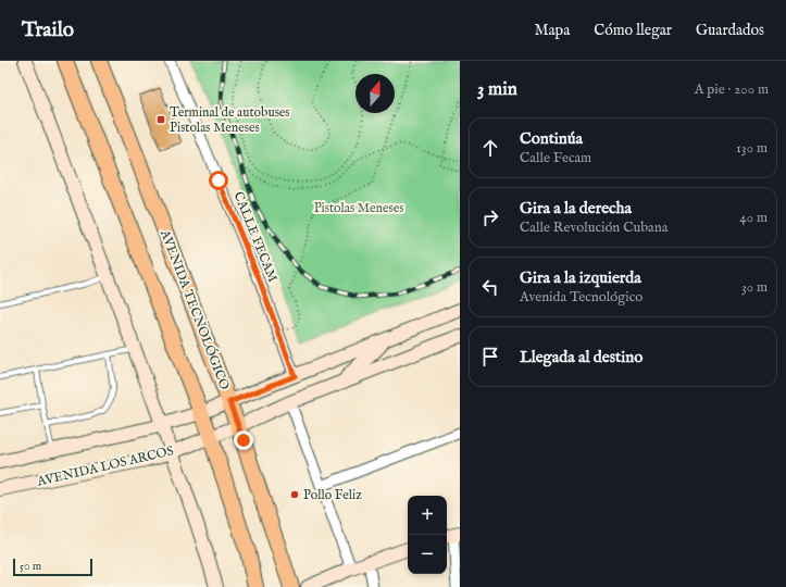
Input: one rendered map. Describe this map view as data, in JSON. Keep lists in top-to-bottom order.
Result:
{
  "streets": {
    "main road": ["AVENIDA TECNOLÓGICO"],
    "street": ["CALLE FECAM", "AVENIDA LOS ARCOS"]
  },
  "crossings": [
    ["CALLE FECAM", "AVENIDA LOS ARCOS"],
    ["AVENIDA TECNOLÓGICO", "AVENIDA LOS ARCOS"]
  ],
  "parks": ["Pistolas Meneses"],
  "places": {
    "transit": ["Terminal de autobuses Pistolas Meneses"],
    "other": ["Pollo Feliz"]
  },
  "scale_bar": "50 m",
  "north": "top",
  "page": {
    "header": "Trailo",
    "nav": ["Mapa", "Cómo llegar", "Guardados"],
    "heading": ["3 min", "A pie · 200 m"],
    "list": [
      ["Continúa", "Calle Fecam", "130 m"],
      ["Gira a la derecha", "Calle Revolución Cubana", "40 m"],
      ["Gira a la izquierda", "Avenida Tecnológico", "30 m"],
      "Llegada al destino"
    ],
    "map_buttons": ["+", "−"],
    "scale": "50 m"
  }
}
